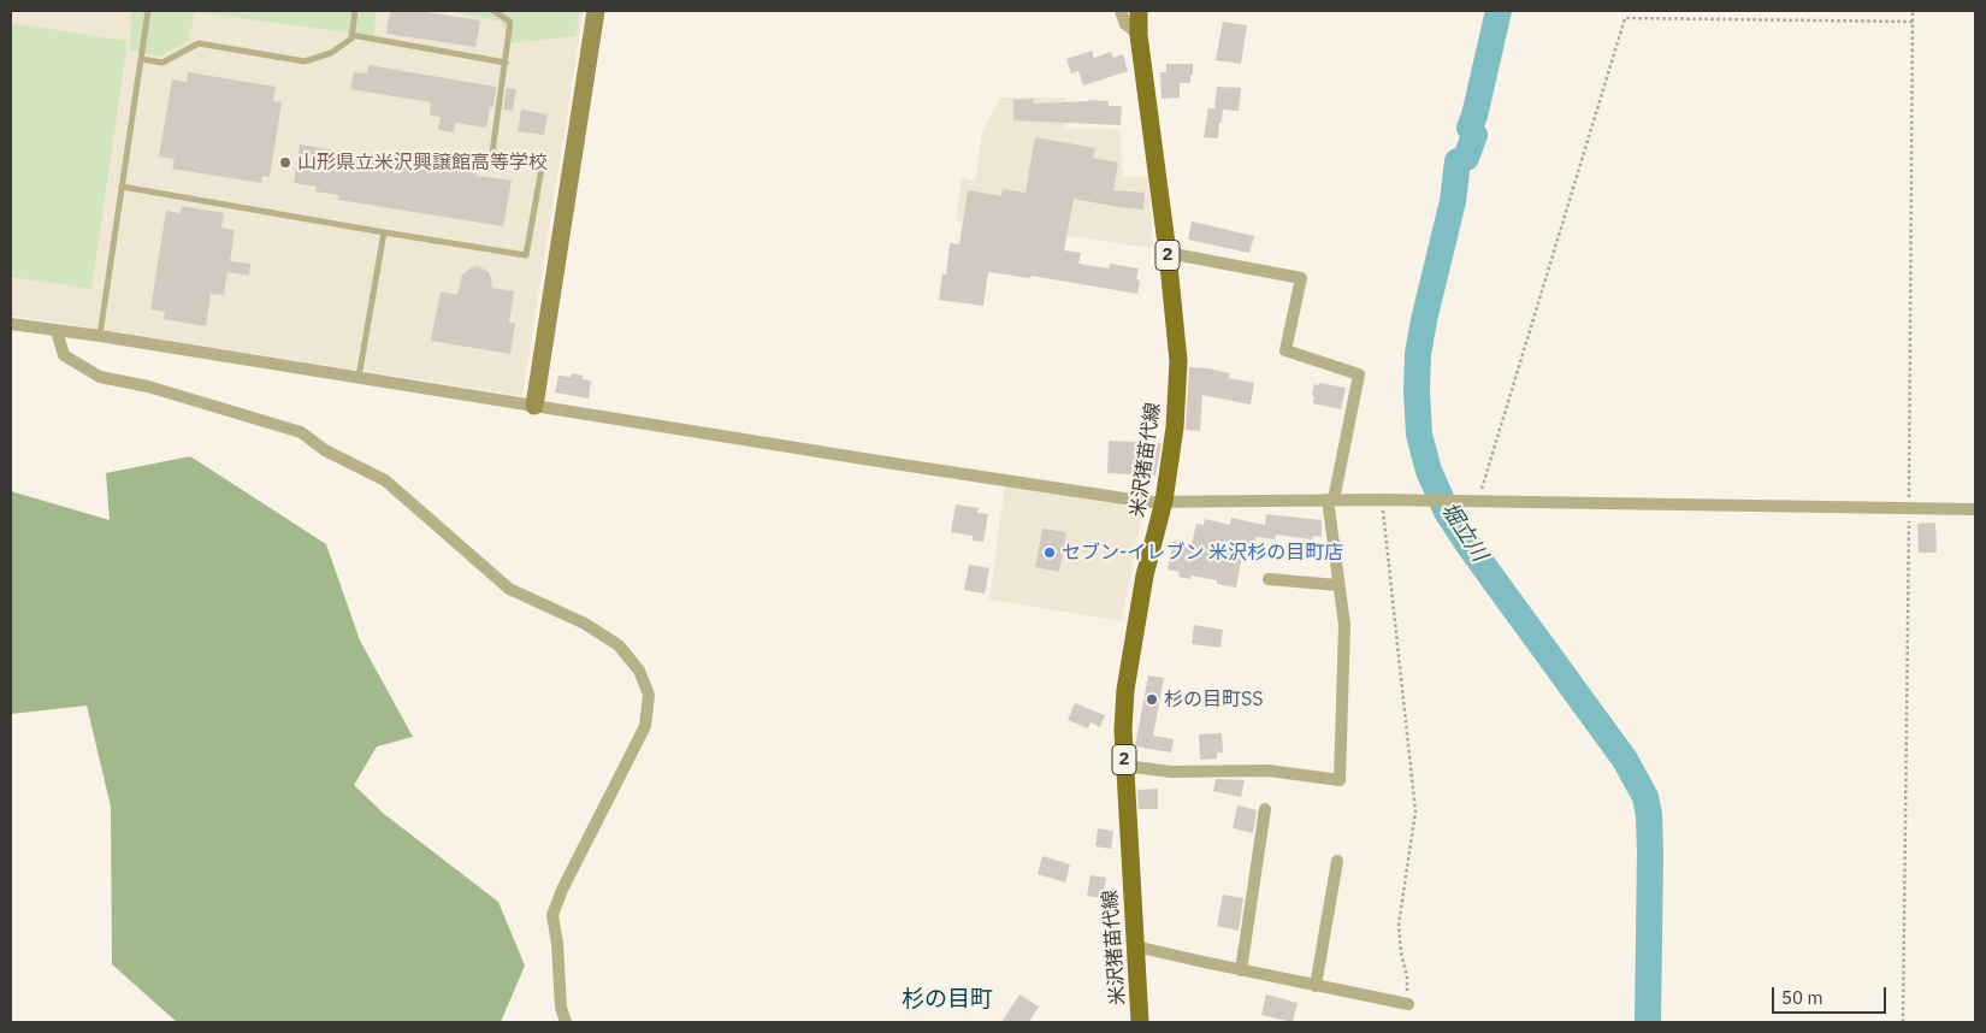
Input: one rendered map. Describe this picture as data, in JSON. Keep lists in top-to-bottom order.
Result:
{
  "streets": {
    "main road": ["2", "米沢猪苗代線"]
  },
  "districts": ["杉の目町"],
  "water": ["堀立川"],
  "places": ["山形県立米沢興譲館高等学校", "セブン-イレブン 米沢杉の目町店", "杉の目町SS"],
  "scale_bar": "50 m"
}
